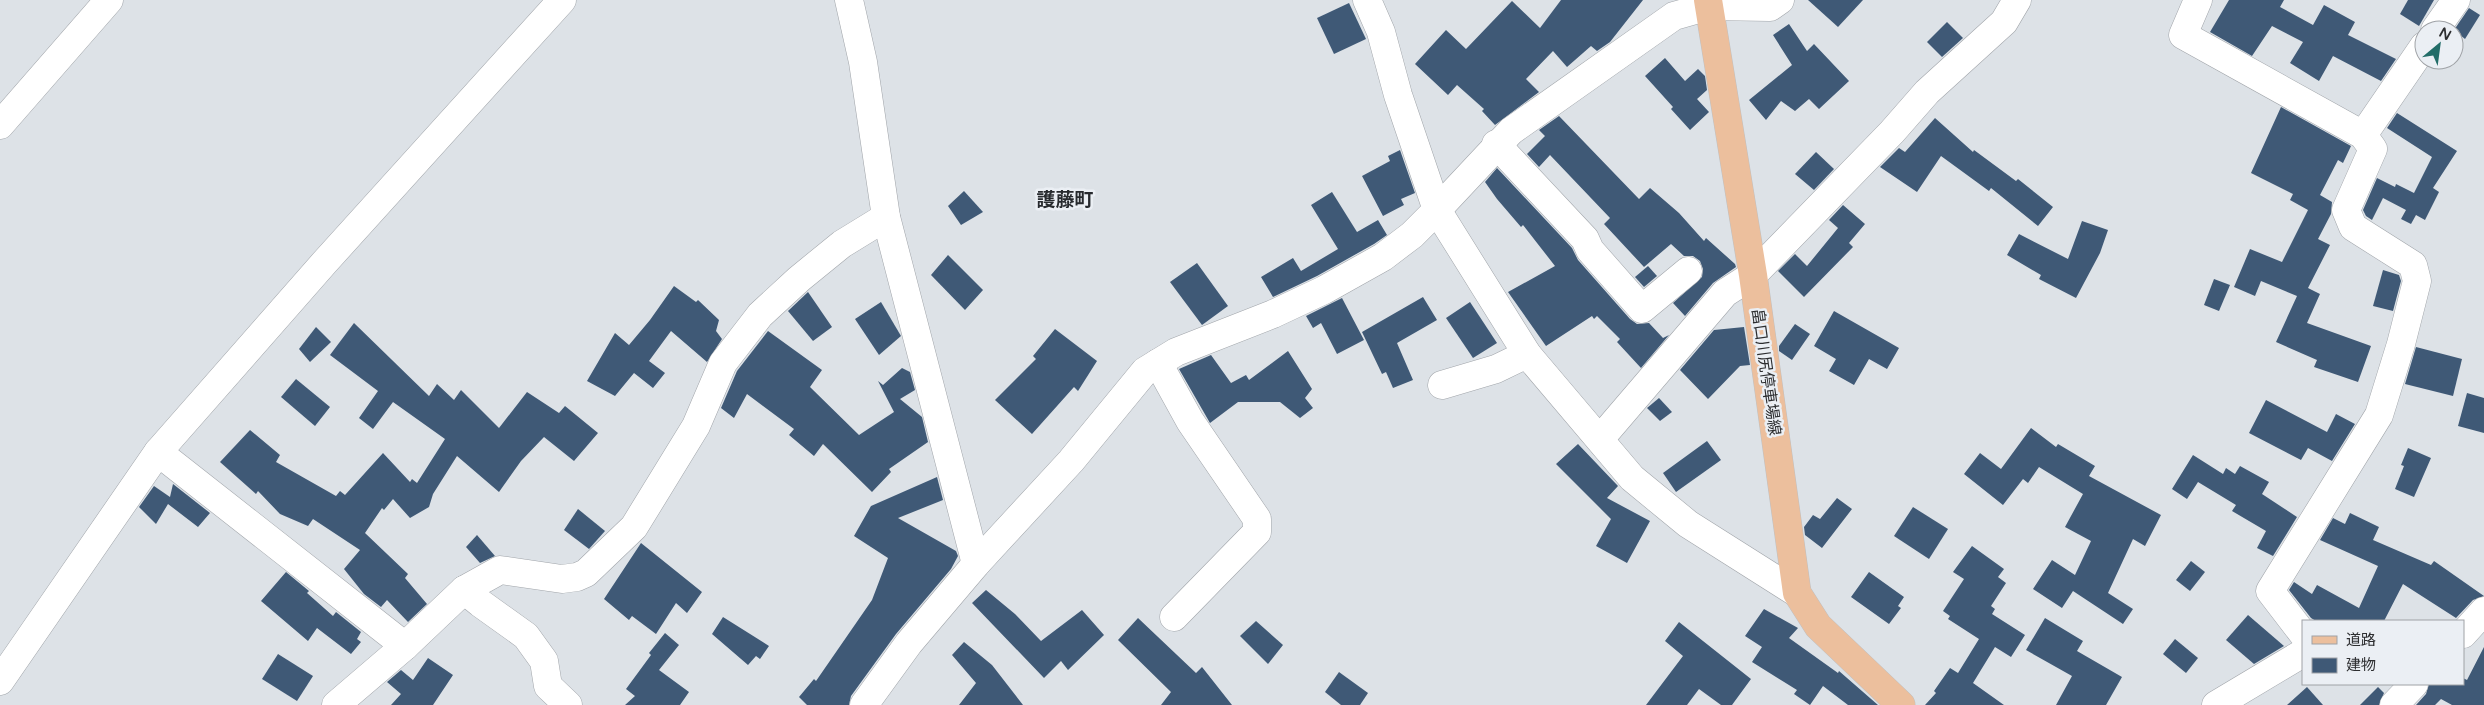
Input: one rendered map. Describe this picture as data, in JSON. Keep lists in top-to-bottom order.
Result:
{
  "streets": {
    "main road": ["畠口川尻停車場線"]
  },
  "districts": ["護藤町"],
  "legend": ["道路", "建物"],
  "north": "top right"
}
